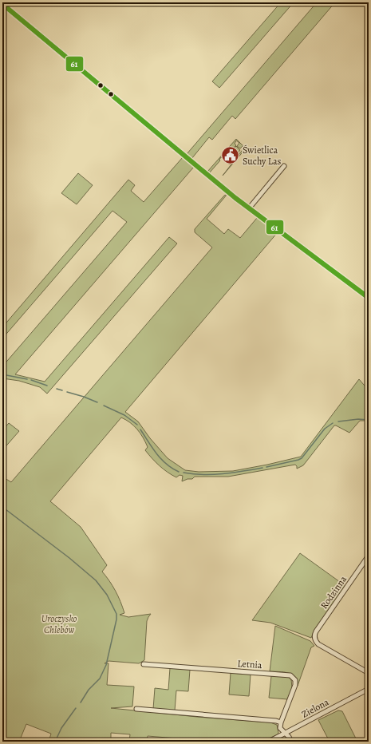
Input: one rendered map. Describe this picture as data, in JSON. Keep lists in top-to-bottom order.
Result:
{
  "streets": {
    "street": ["Rodzinna", "Letnia", "Zielona"]
  },
  "parks": ["Uroczysko Chlebów"],
  "places": {
    "public building": ["Świetlica Suchy Las"]
  },
  "lines": ["transit line 61"]
}
